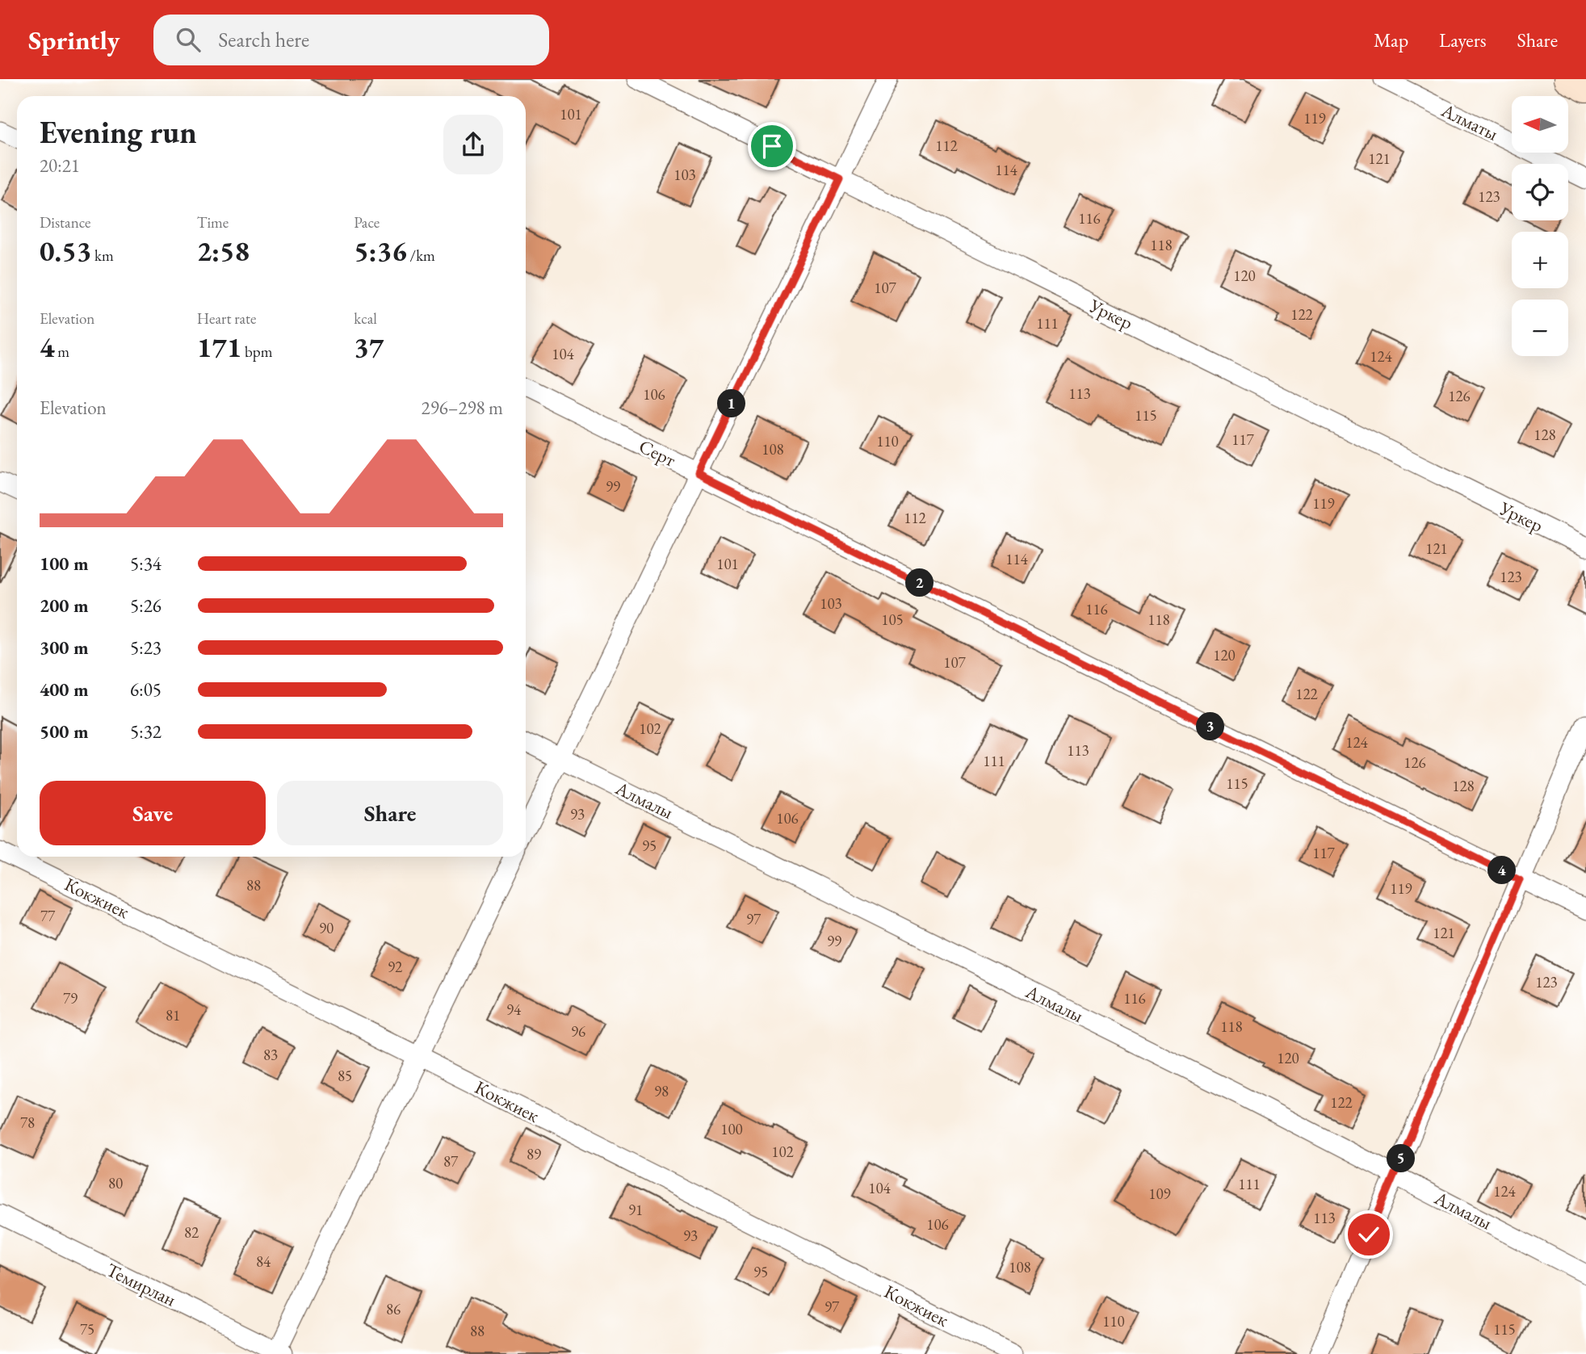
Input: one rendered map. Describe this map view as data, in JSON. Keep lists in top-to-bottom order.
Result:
{
  "streets": {
    "street": [
      "Алматы",
      "Уркер",
      "Серт",
      "Алмалы",
      "Кокжиек",
      "Темирлан"
    ]
  },
  "house_numbers": [
    "101",
    "119",
    "112",
    "121",
    "114",
    "103",
    "123",
    "116",
    "118",
    "120",
    "107",
    "122",
    "111",
    "104",
    "124",
    "113",
    "106",
    "126",
    "115",
    "128",
    "117",
    "110",
    "108",
    "99",
    "119",
    "112",
    "121",
    "114",
    "101",
    "123",
    "103",
    "116",
    "105",
    "118",
    "120",
    "107",
    "122",
    "102",
    "124",
    "113",
    "111",
    "126",
    "115",
    "128",
    "93",
    "106",
    "95",
    "117",
    "88",
    "119",
    "77",
    "97",
    "90",
    "121",
    "99",
    "92",
    "123",
    "79",
    "116",
    "94",
    "81",
    "118",
    "96",
    "83",
    "120",
    "85",
    "98",
    "122",
    "78",
    "100",
    "102",
    "89",
    "87",
    "80",
    "111",
    "104",
    "124",
    "109",
    "91",
    "113",
    "106",
    "82",
    "93",
    "84",
    "108",
    "95",
    "97",
    "86",
    "110",
    "75",
    "115",
    "88"
  ],
  "north": "left",
  "page": {
    "header": "Sprintly",
    "search": "Search here",
    "nav": ["Map", "Layers", "Share"],
    "map_buttons": ["+", "−"],
    "heading": ["Evening run", "20:21"],
    "stats": [
      ["Distance", "0.53 km"],
      ["Time", "2:58"],
      ["Pace", "5:36 /km"],
      ["Elevation", "4 m"],
      ["Heart rate", "171 bpm"],
      ["kcal", "37"]
    ],
    "chart": ["Elevation", "296–298 m"],
    "pins": [
      "1",
      "2",
      "3",
      "4",
      "5"
    ],
    "list": [
      {
        "name": "100 m",
        "note": "5:34"
      },
      {
        "name": "200 m",
        "note": "5:26"
      },
      {
        "name": "300 m",
        "note": "5:23"
      },
      {
        "name": "400 m",
        "note": "6:05"
      },
      {
        "name": "500 m",
        "note": "5:32"
      }
    ],
    "buttons": ["Save", "Share"]
  }
}
